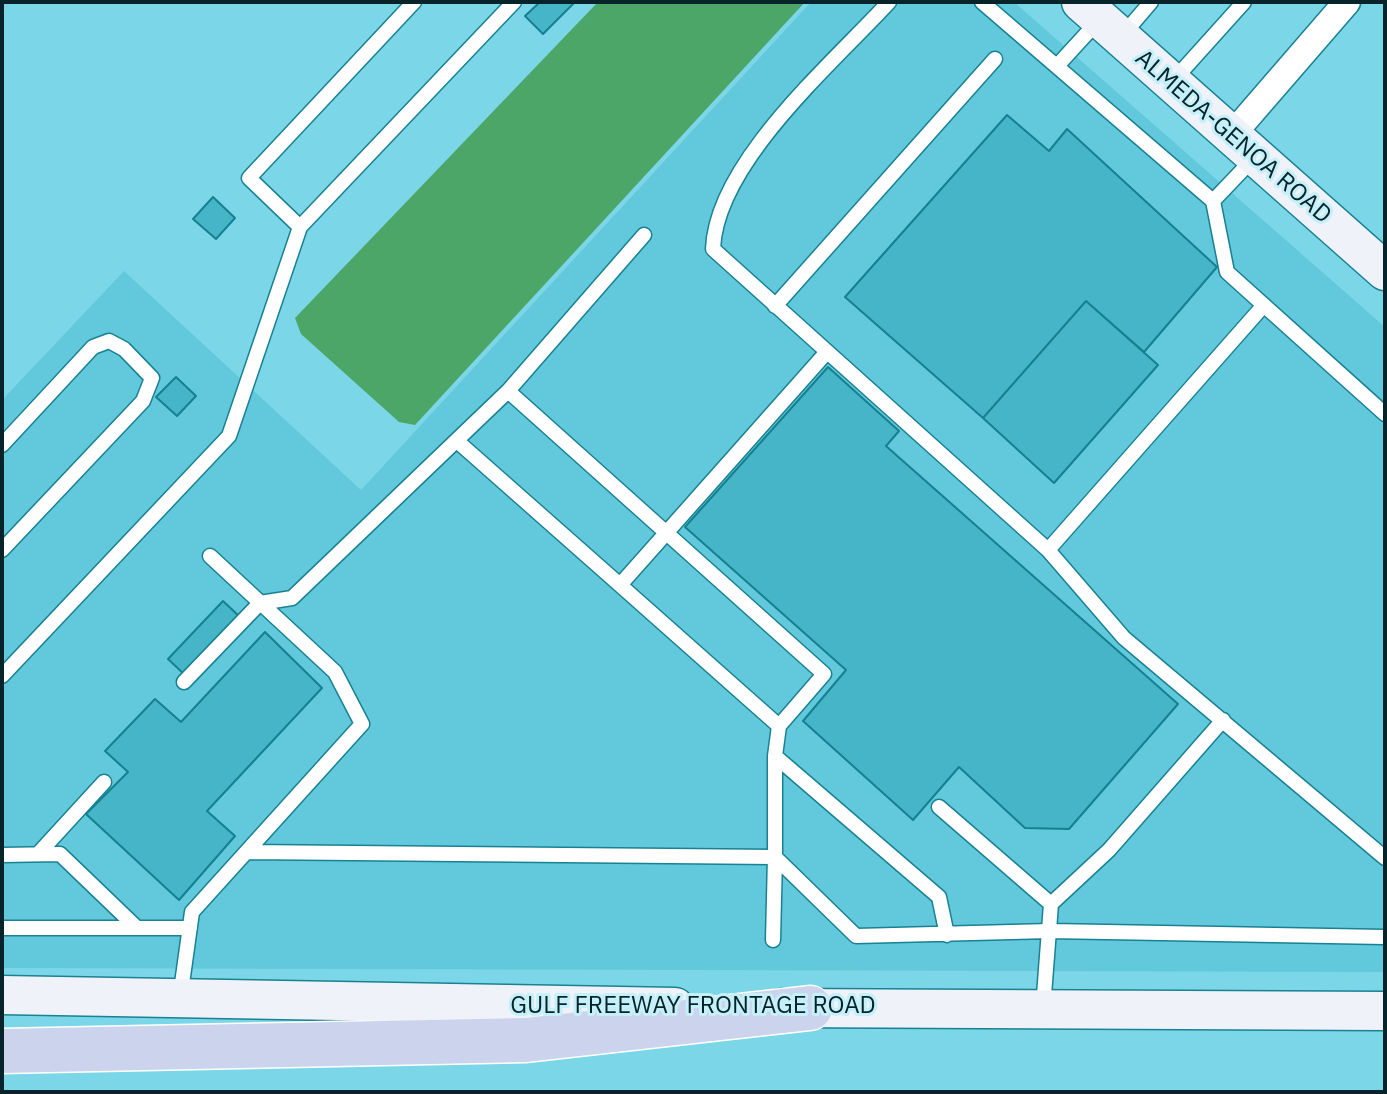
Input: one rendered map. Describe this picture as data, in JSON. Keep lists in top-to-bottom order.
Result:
{
  "streets": {
    "main road": ["ALMEDA-GENOA ROAD", "GULF FREEWAY FRONTAGE ROAD"]
  }
}
